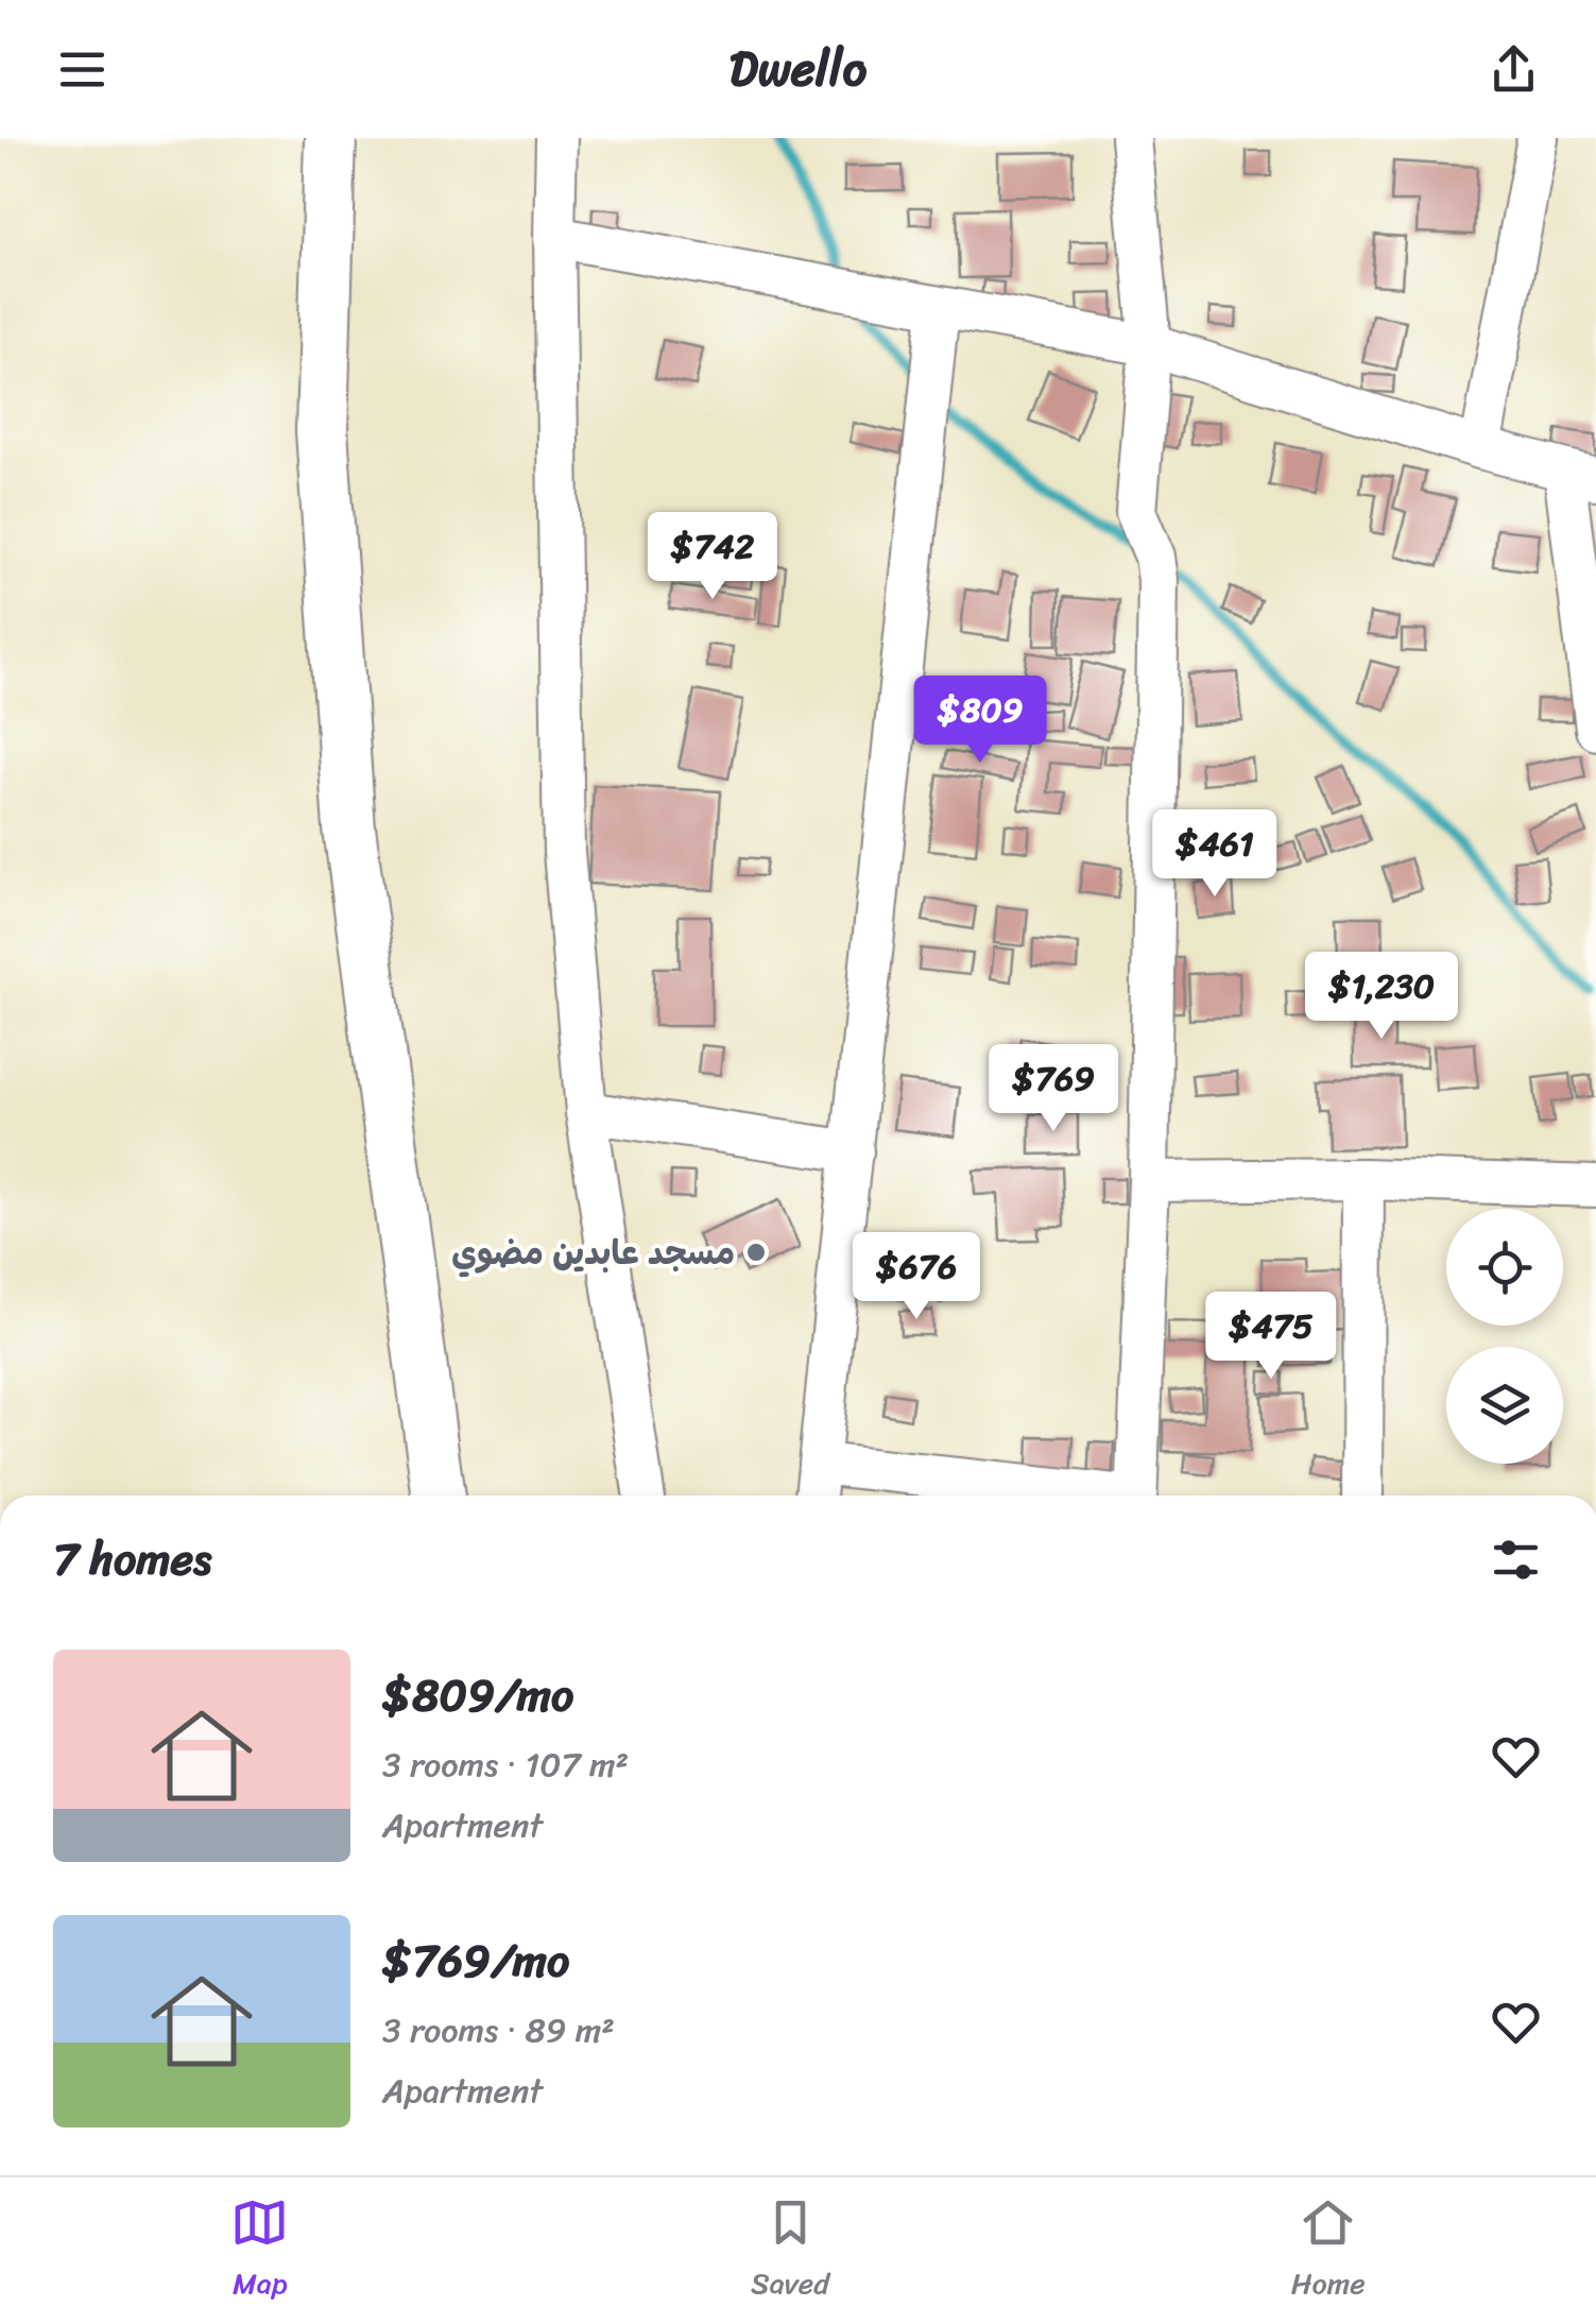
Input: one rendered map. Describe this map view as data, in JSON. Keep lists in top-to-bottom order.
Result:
{
  "places": ["مسجد عابدين مضوي"],
  "page": {
    "header": "Dwello",
    "price": [
      "$742",
      "$809",
      "$461",
      "$1,230",
      "$769",
      "$676",
      "$475"
    ],
    "heading": "7 homes",
    "list": [
      {
        "name": "$809/mo",
        "note": "3 rooms · 107 m² · Apartment"
      },
      {
        "name": "$769/mo",
        "note": "3 rooms · 89 m² · Apartment"
      }
    ],
    "tabs": ["Map", "Saved", "Home"]
  }
}
